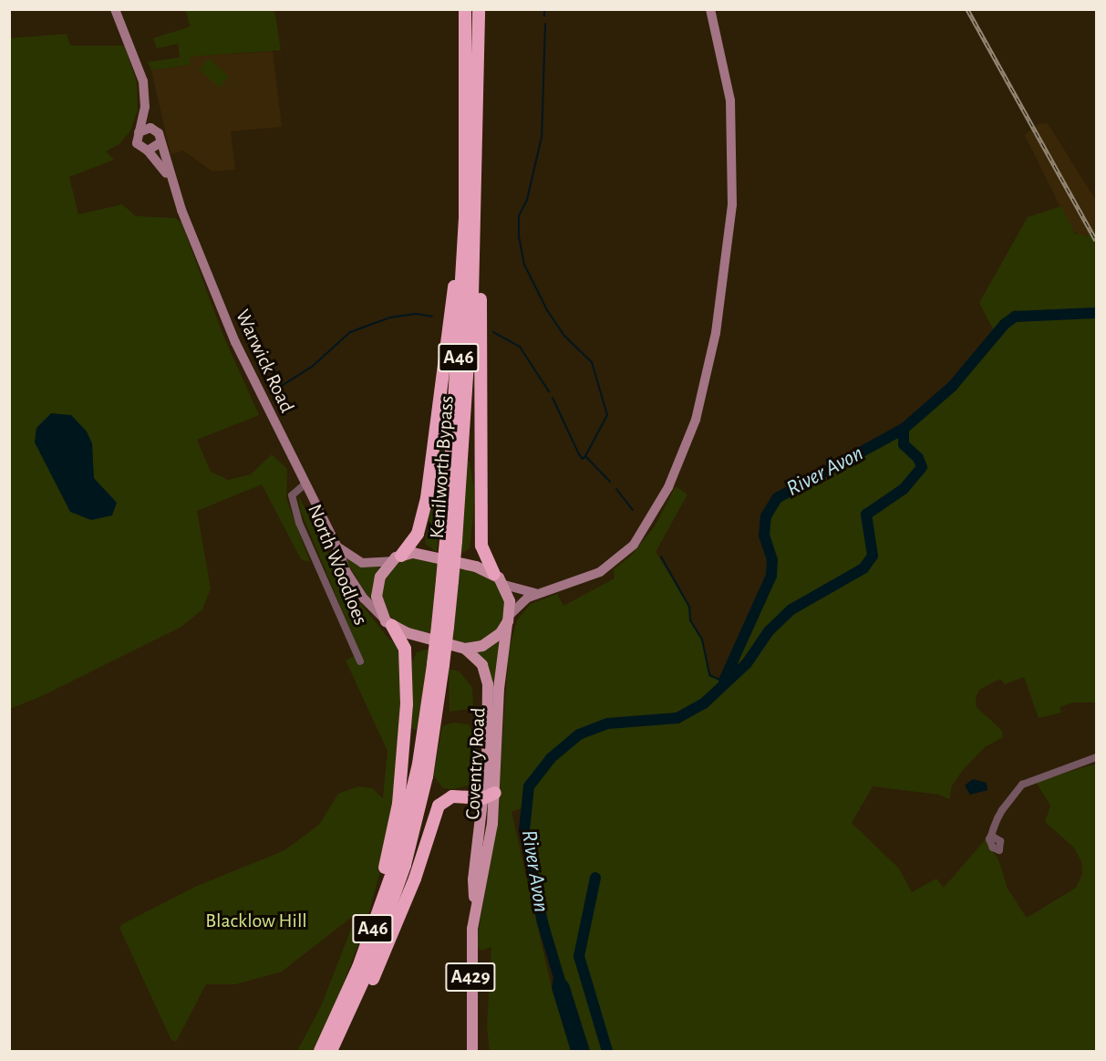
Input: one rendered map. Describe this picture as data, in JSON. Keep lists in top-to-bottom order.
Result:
{
  "streets": {
    "highway": ["A46", "Kenilworth Bypass"],
    "main road": ["Coventry Road", "A429"],
    "street": ["Warwick Road", "North Woodloes"]
  },
  "crossings": [
    ["A46", "Kenilworth Bypass"],
    ["A46", "Coventry Road"],
    ["Warwick Road", "North Woodloes"],
    ["Warwick Road", "Coventry Road"]
  ],
  "water": ["River Avon"],
  "parks": ["Blacklow Hill"]
}
